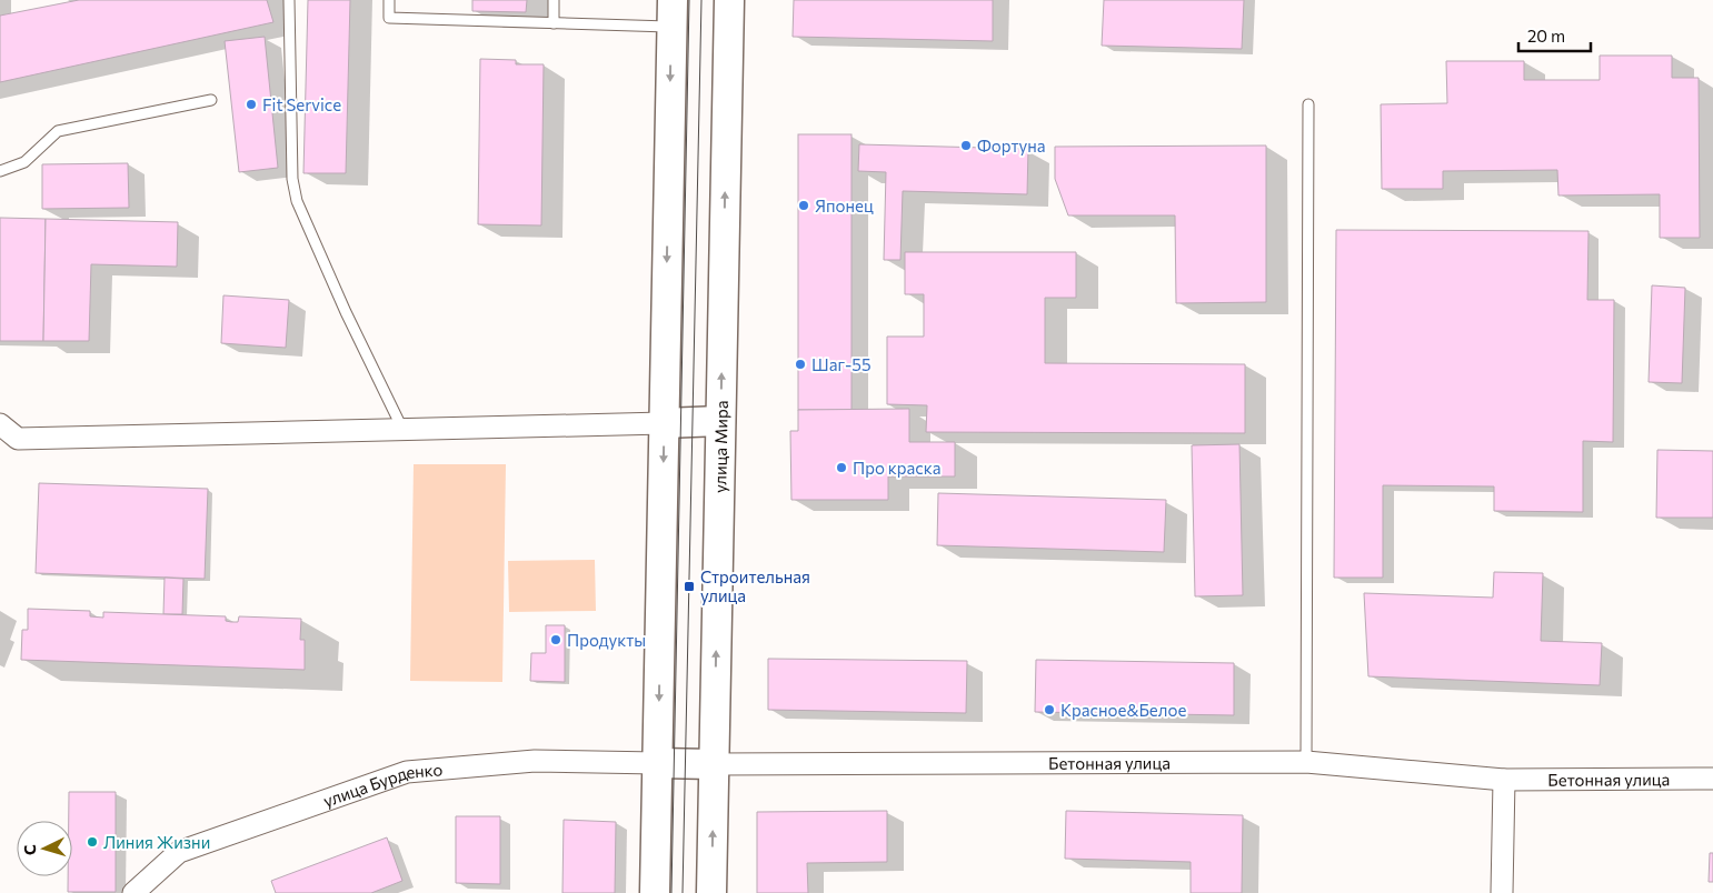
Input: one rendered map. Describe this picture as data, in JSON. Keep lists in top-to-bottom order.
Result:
{
  "streets": {
    "street": ["улица Мира", "Бетонная улица", "улица Бурденко"]
  },
  "crossings": [
    ["улица Мира", "Бетонная улица"]
  ],
  "places": {
    "other": [
      "Fit Service",
      "Фортуна",
      "Японец",
      "Шаг-55",
      "Про краска",
      "Продукты",
      "Красное&Белое",
      "Линия Жизни"
    ],
    "transit": ["Строительная улица"]
  },
  "scale_bar": "20 m",
  "north": "left"
}
